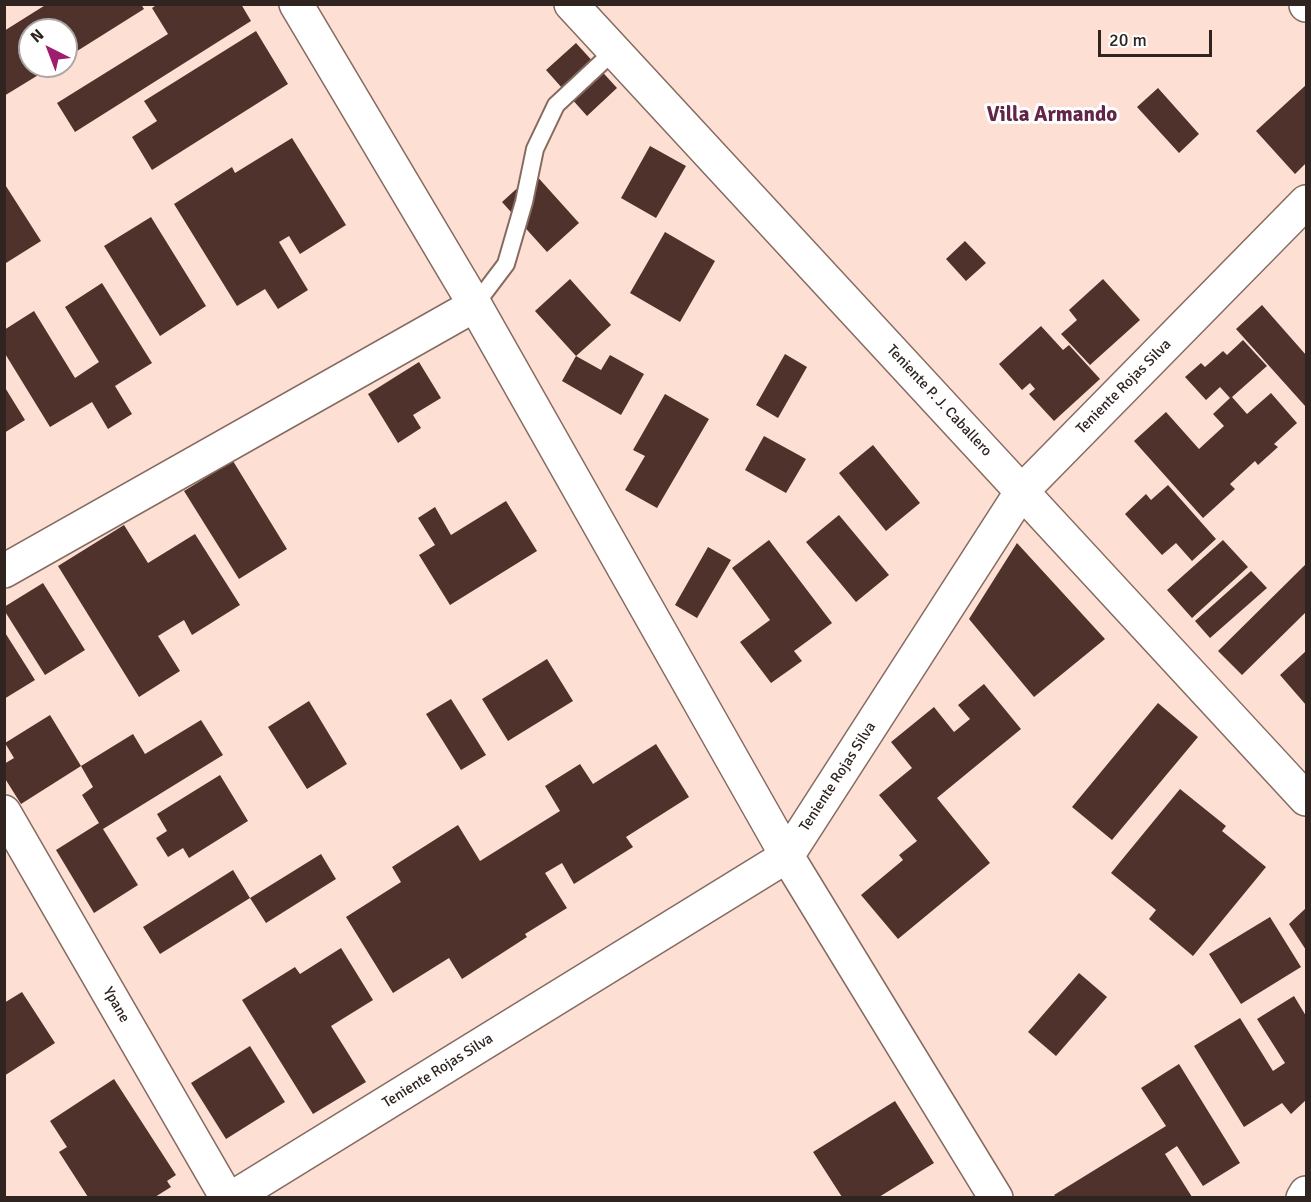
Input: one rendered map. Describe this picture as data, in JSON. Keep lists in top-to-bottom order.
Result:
{
  "streets": {
    "street": ["Teniente Rojas Silva", "Teniente P. J. Caballero", "Ypane"]
  },
  "crossings": [
    ["Teniente Rojas Silva", "Teniente P. J. Caballero"]
  ],
  "districts": ["Villa Armando"],
  "scale_bar": "20 m",
  "north": "top left"
}
